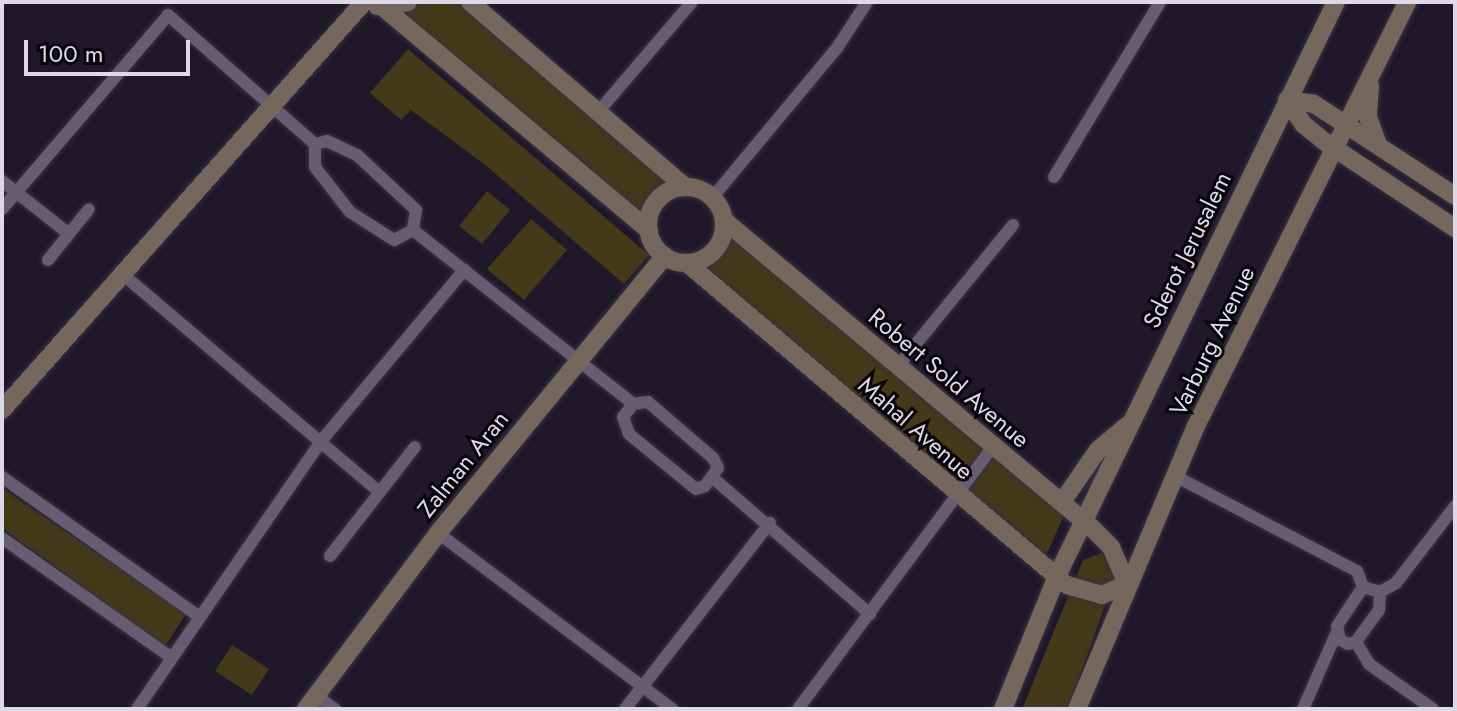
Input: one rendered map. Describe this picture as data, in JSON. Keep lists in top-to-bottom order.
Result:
{
  "streets": {
    "street": [
      "Sderot Jerusalem",
      "Varburg Avenue",
      "Robert Sold Avenue",
      "Mahal Avenue",
      "Zalman Aran"
    ]
  },
  "crossings": [
    ["Sderot Jerusalem", "Robert Sold Avenue"],
    ["Varburg Avenue", "Robert Sold Avenue"],
    ["Varburg Avenue", "Mahal Avenue"],
    ["Robert Sold Avenue", "Mahal Avenue"],
    ["Robert Sold Avenue", "Zalman Aran"],
    ["Mahal Avenue", "Zalman Aran"]
  ],
  "scale_bar": "100 m"
}
